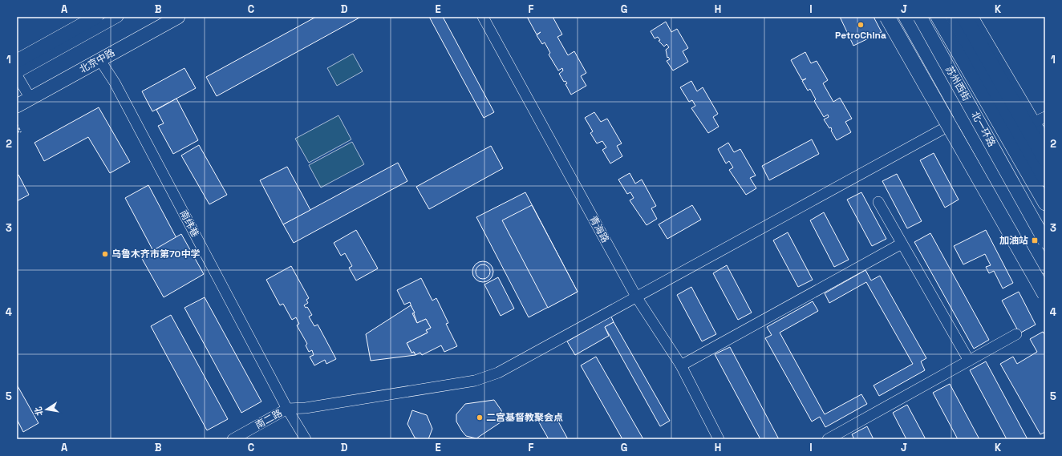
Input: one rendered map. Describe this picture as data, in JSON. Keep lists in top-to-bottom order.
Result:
{
  "streets": {
    "main road": ["北京中路", "苏州西街", "北一环路"],
    "street": ["南纬巷", "青海路", "南二路"]
  },
  "crossings": [
    ["北京中路", "南纬巷"],
    ["苏州西街", "北一环路"],
    ["南纬巷", "南二路"]
  ],
  "places": {
    "other": ["PetroChina", "乌鲁木齐市第70中学", "二宫基督教聚会点"],
    "transit": ["加油站"]
  },
  "north": "left",
  "grid": {
    "columns": [
      "A",
      "B",
      "C",
      "D",
      "E",
      "F",
      "G",
      "H",
      "I",
      "J",
      "K"
    ],
    "rows": [
      "1",
      "2",
      "3",
      "4",
      "5"
    ]
  }
}
